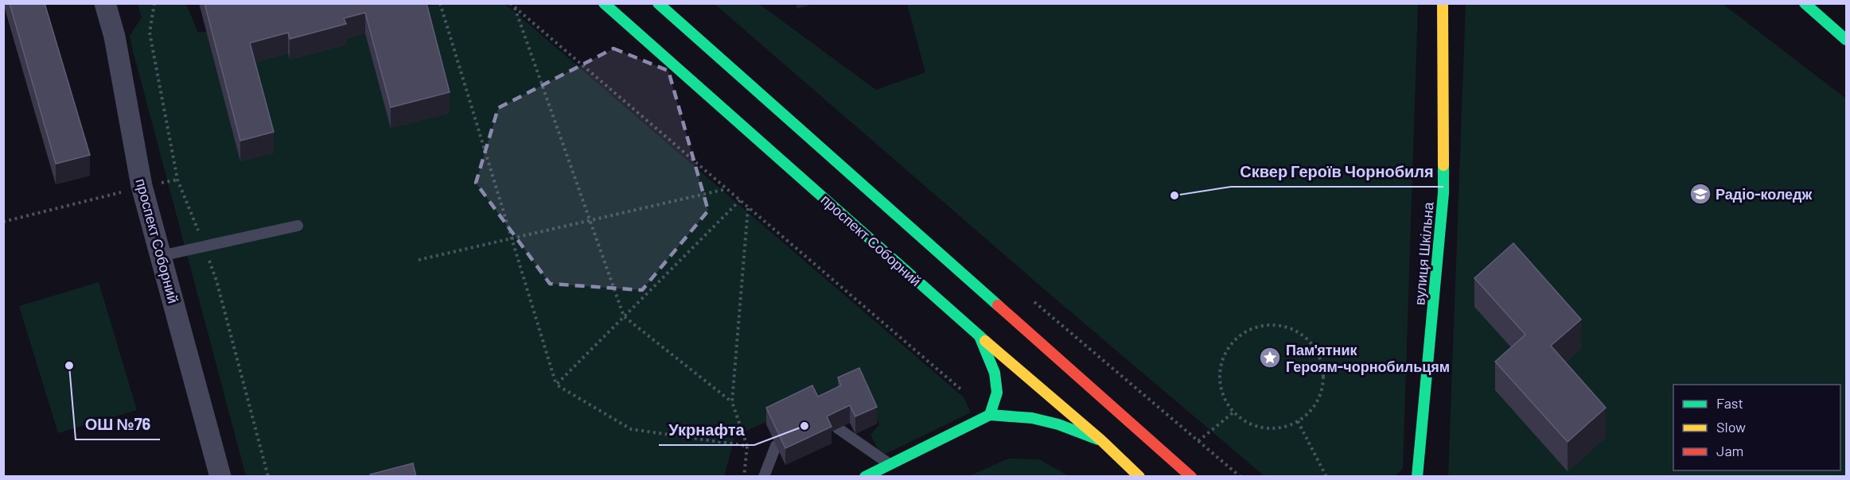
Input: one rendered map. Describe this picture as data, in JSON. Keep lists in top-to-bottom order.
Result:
{
  "streets": {
    "main road": ["проспект Соборний", "вулиця Шкільна"]
  },
  "places": {
    "school or university": ["Радіо-коледж"],
    "other": ["Сквер Героїв Чорнобиля", "ОШ №76", "Укрнафта"],
    "place": ["Пам'ятник Героям-чорнобильцям"]
  },
  "legend": ["Fast", "Slow", "Jam"]
}
